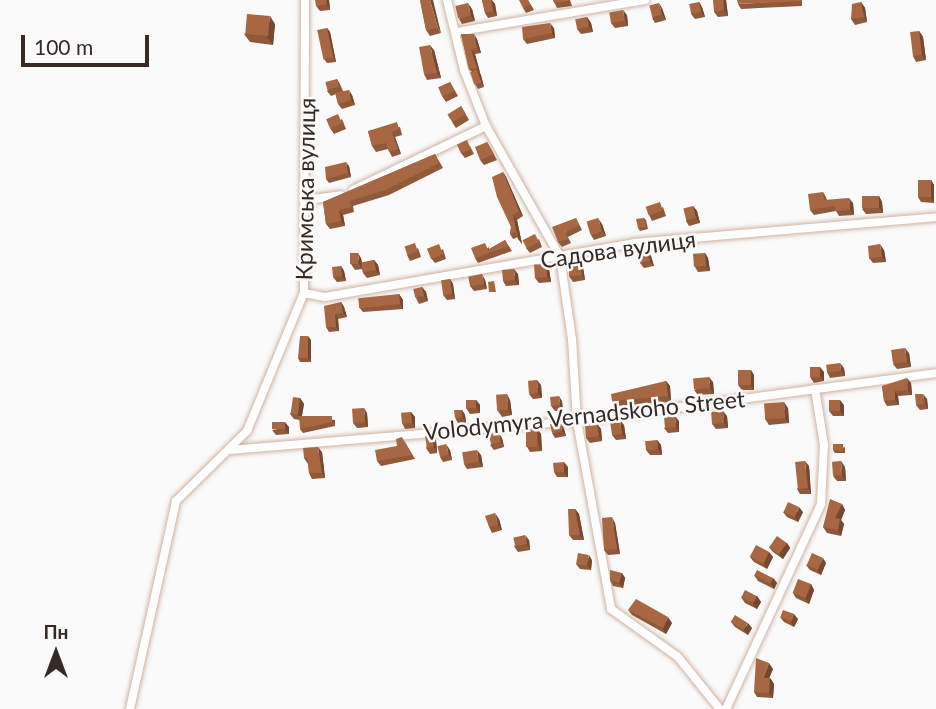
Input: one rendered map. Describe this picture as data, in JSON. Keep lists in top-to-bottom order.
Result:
{
  "streets": {
    "street": ["Кримська вулиця", "Садова вулиця", "Volodymyra Vernadskoho Street"]
  },
  "crossings": [
    ["Кримська вулиця", "Садова вулиця"],
    ["Кримська вулиця", "Volodymyra Vernadskoho Street"]
  ],
  "scale_bar": "100 m",
  "north": "top"
}
